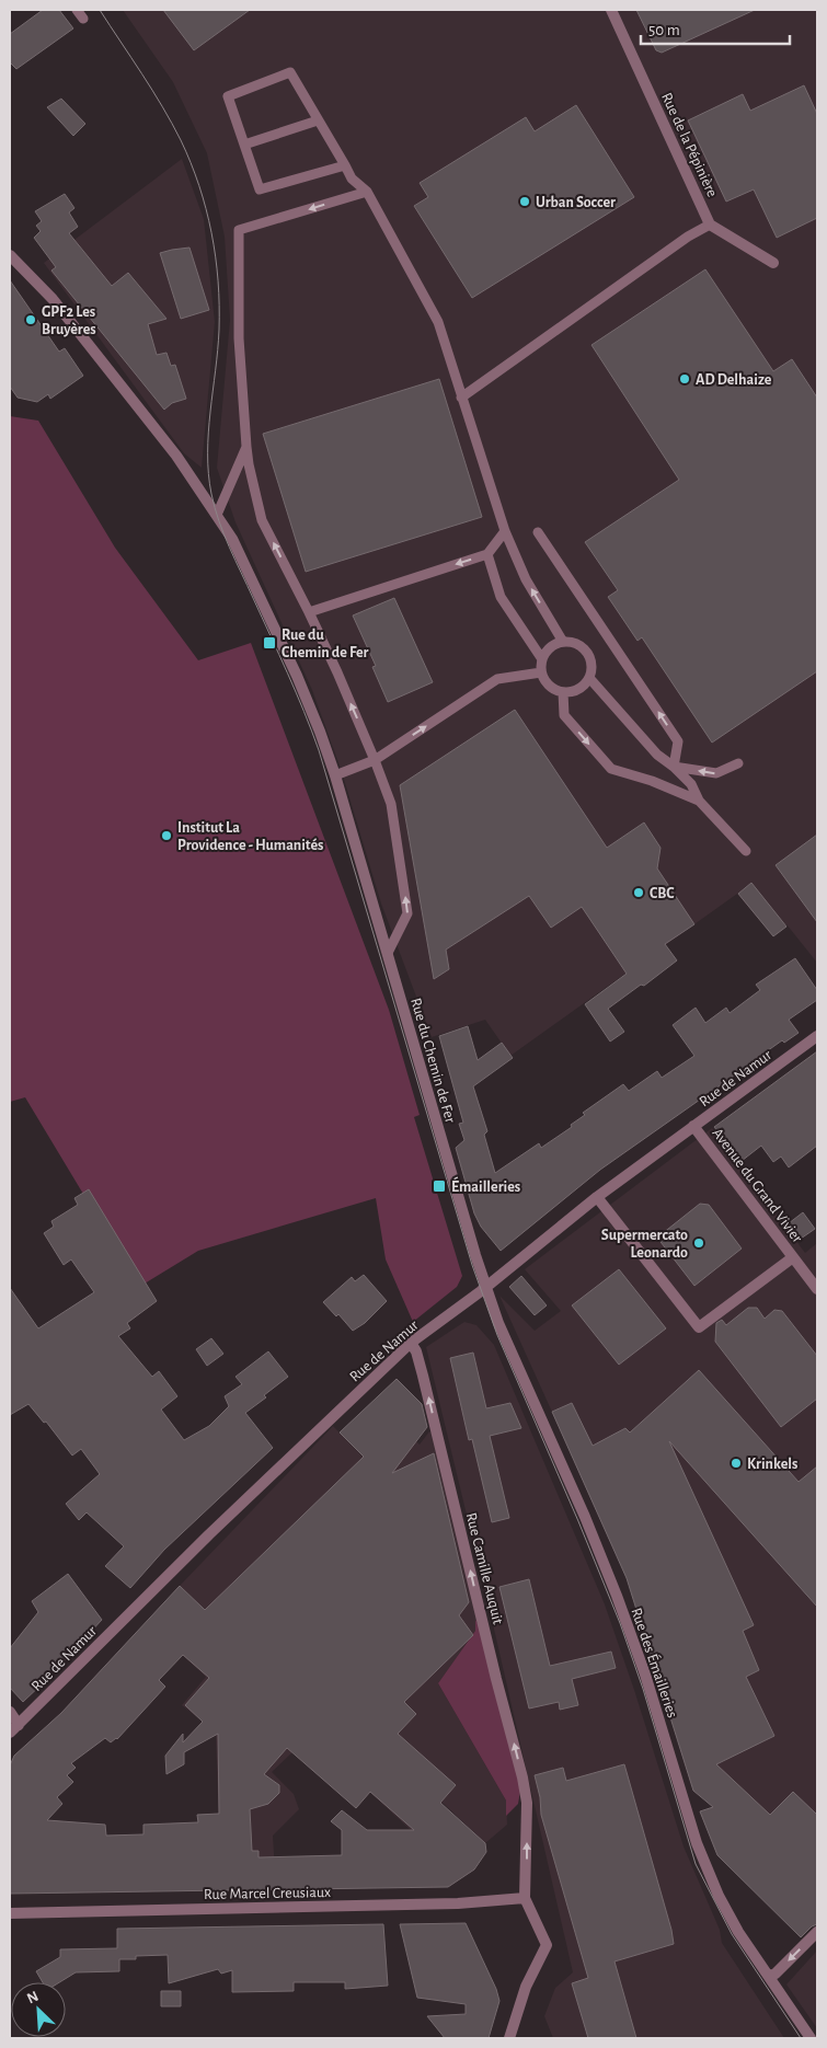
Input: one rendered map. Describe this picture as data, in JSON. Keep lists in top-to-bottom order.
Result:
{
  "streets": {
    "street": [
      "Rue de la Pépinière",
      "Rue du Chemin de Fer",
      "Rue de Namur",
      "Avenue du Grand Vivier",
      "Rue Camille Auquit",
      "Rue des Émailleries",
      "Rue Marcel Creusiaux"
    ]
  },
  "crossings": [
    ["Rue du Chemin de Fer", "Rue de Namur"],
    ["Rue du Chemin de Fer", "Rue des Émailleries"],
    ["Rue de Namur", "Avenue du Grand Vivier"],
    ["Rue de Namur", "Rue Camille Auquit"],
    ["Rue de Namur", "Rue des Émailleries"],
    ["Rue Camille Auquit", "Rue Marcel Creusiaux"]
  ],
  "one_way": ["Rue Camille Auquit"],
  "places": {
    "other": [
      "Urban Soccer",
      "GPF2 Les Bruyères",
      "AD Delhaize",
      "Institut La Providence - Humanités",
      "CBC",
      "Supermercato Leonardo",
      "Krinkels"
    ],
    "transit": ["Rue du Chemin de Fer", "Émailleries"]
  },
  "scale_bar": "50 m",
  "north": "top left"
}
